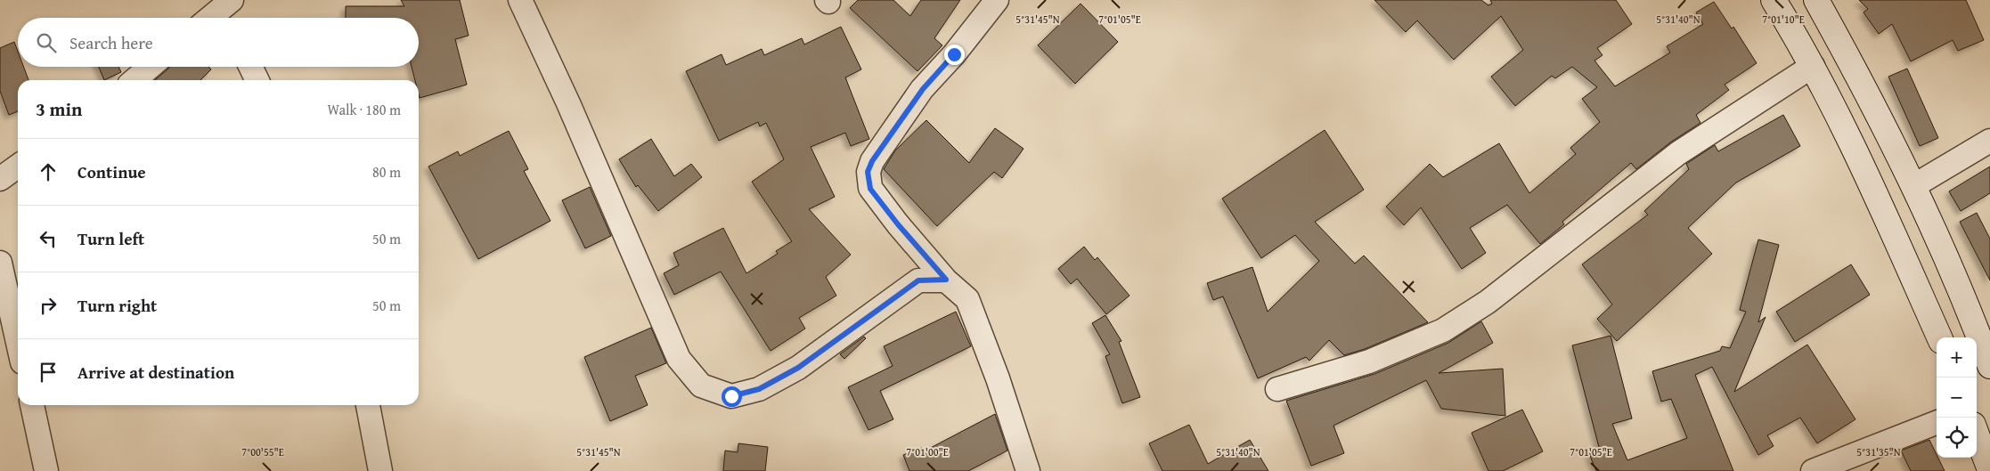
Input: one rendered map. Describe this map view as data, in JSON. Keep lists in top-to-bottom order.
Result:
{
  "page": {
    "search": "Search here",
    "heading": ["3 min", "Walk · 180 m"],
    "list": [
      ["Continue", "80 m"],
      ["Turn left", "50 m"],
      ["Turn right", "50 m"],
      "Arrive at destination"
    ],
    "map_buttons": ["+", "−"]
  },
  "coordinates": [
    "7°01'05\"E",
    "7°01'10\"E",
    "5°31'45\"N",
    "5°31'40\"N",
    "5°31'35\"N",
    "7°00'55\"E",
    "7°01'00\"E"
  ]
}
